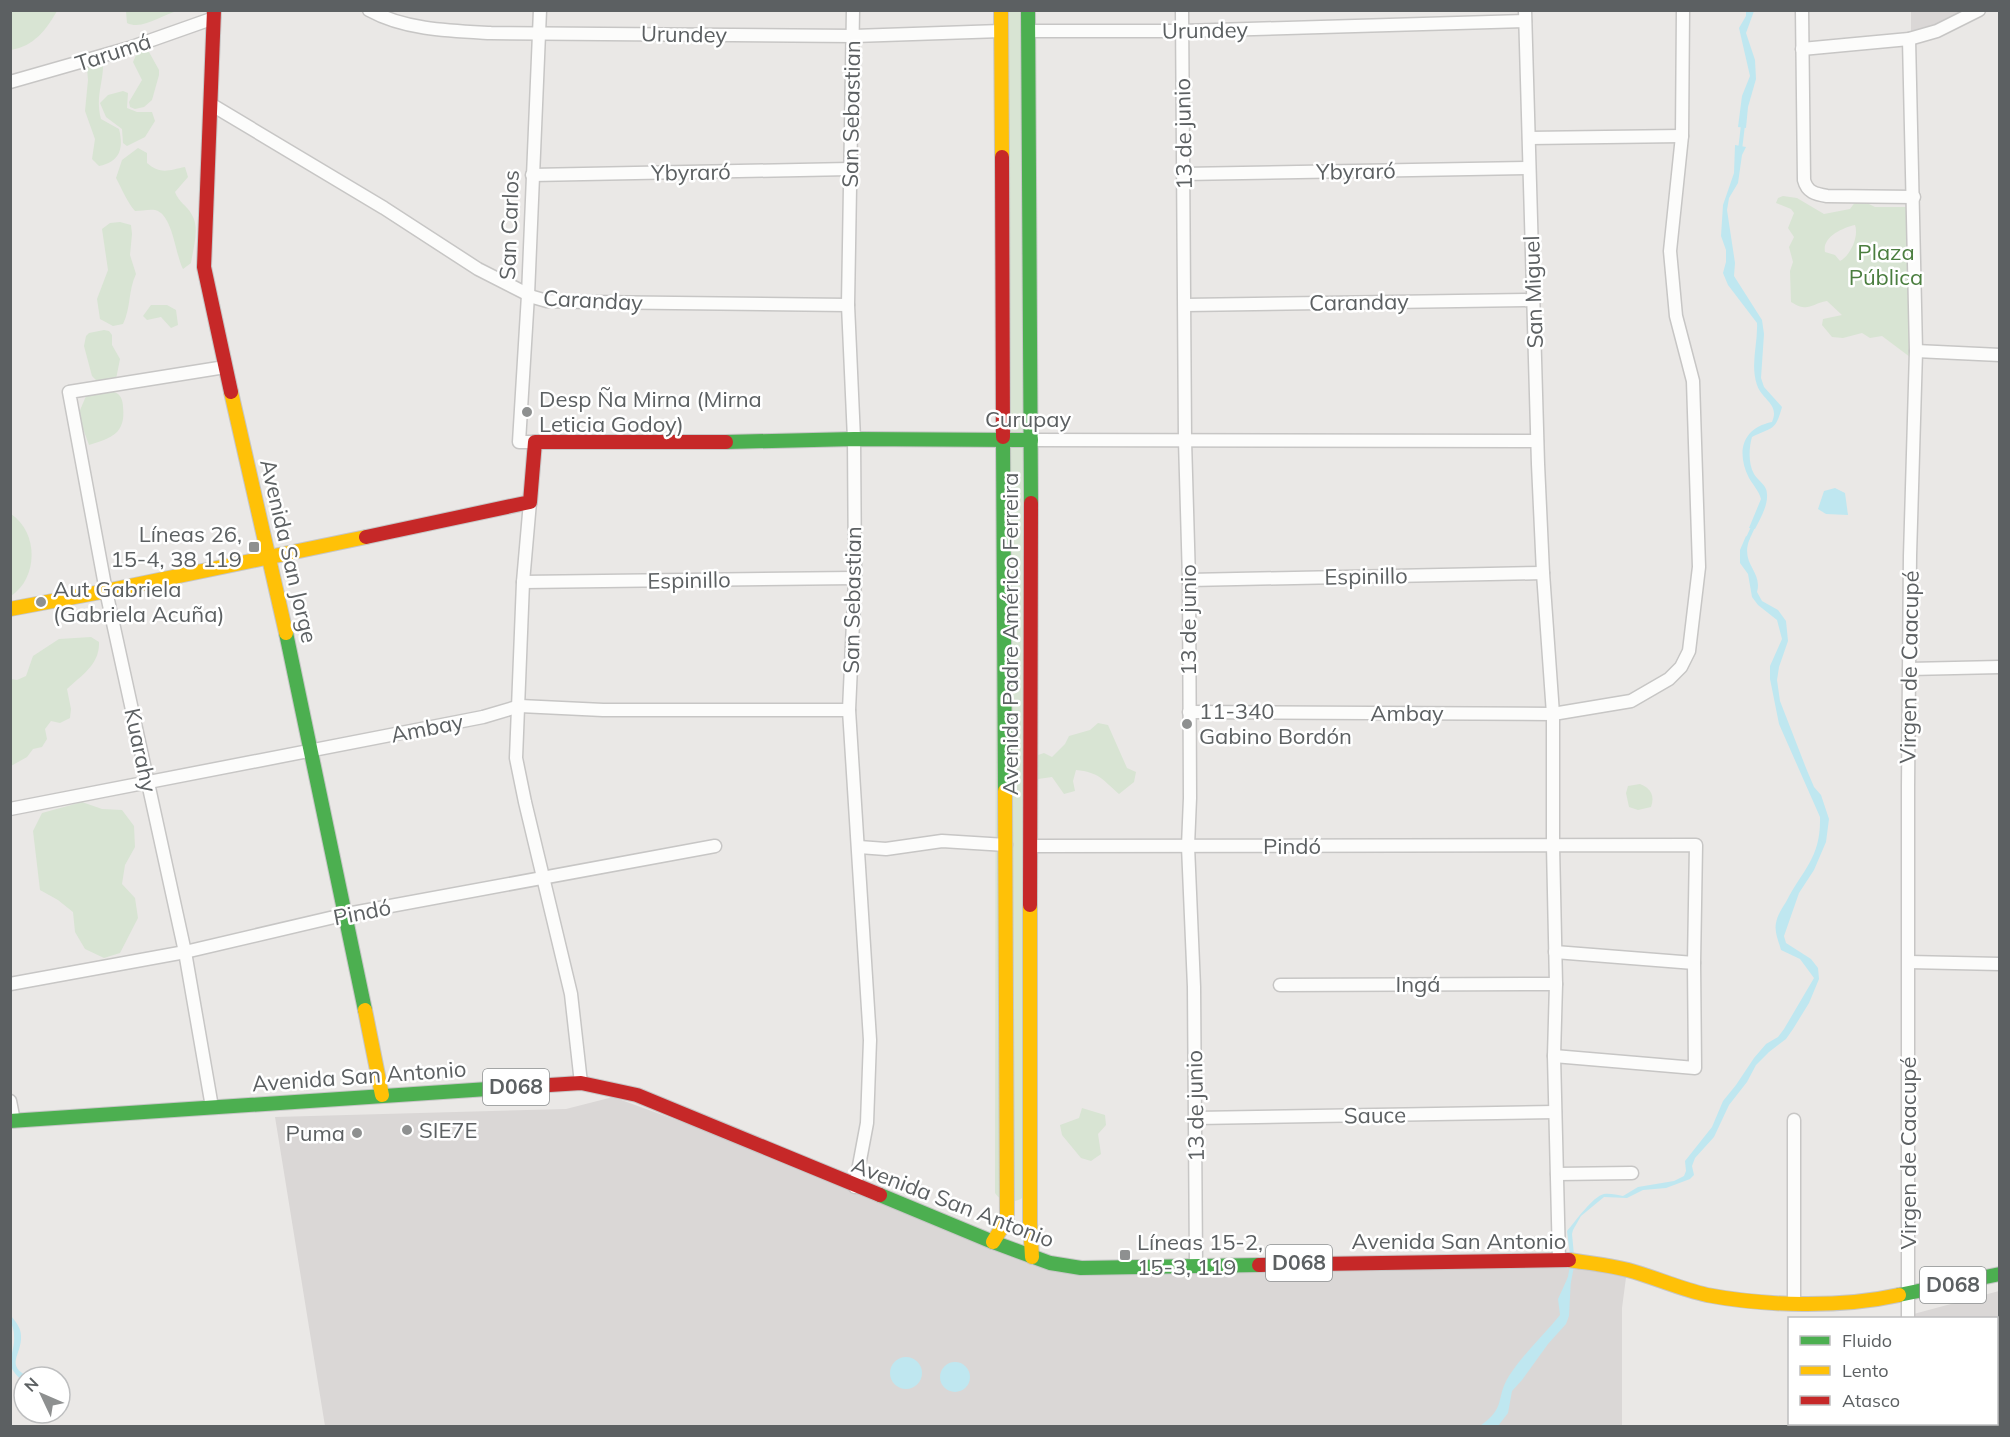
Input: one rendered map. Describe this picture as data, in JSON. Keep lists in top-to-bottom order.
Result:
{
  "streets": {
    "street": [
      "Urundey",
      "Tarumá",
      "San Sebastian",
      "13 de junio",
      "Ybyraró",
      "San Carlos",
      "San Miguel",
      "Caranday",
      "Curupay",
      "Avenida San Jorge",
      "Espinillo",
      "Avenida Padre Américo Ferreira",
      "Virgen de Caacupé",
      "Ambay",
      "Kuarahy",
      "Pindó",
      "Ingá",
      "Avenida San Antonio",
      "D068",
      "Sauce"
    ]
  },
  "crossings": [
    ["Urundey", "San Sebastian"],
    ["Urundey", "13 de junio"],
    ["Urundey", "San Carlos"],
    ["Urundey", "San Miguel"],
    ["Urundey", "Avenida Padre Américo Ferreira"],
    ["Tarumá", "Avenida San Jorge"],
    ["San Sebastian", "Ybyraró"],
    ["San Sebastian", "Caranday"],
    ["San Sebastian", "Curupay"],
    ["San Sebastian", "Espinillo"],
    ["San Sebastian", "Ambay"],
    ["San Sebastian", "Avenida San Antonio"],
    ["13 de junio", "Ybyraró"],
    ["13 de junio", "Caranday"],
    ["13 de junio", "Curupay"],
    ["13 de junio", "Espinillo"],
    ["13 de junio", "Ambay"],
    ["13 de junio", "Pindó"],
    ["13 de junio", "Avenida San Antonio"],
    ["13 de junio", "Sauce"],
    ["Ybyraró", "San Carlos"],
    ["Ybyraró", "San Miguel"],
    ["San Carlos", "Caranday"],
    ["San Carlos", "Curupay"],
    ["San Miguel", "Caranday"],
    ["San Miguel", "Curupay"],
    ["San Miguel", "Espinillo"],
    ["San Miguel", "Ambay"],
    ["San Miguel", "Pindó"],
    ["San Miguel", "Ingá"],
    ["San Miguel", "Avenida San Antonio"],
    ["San Miguel", "Sauce"],
    ["Caranday", "Avenida San Jorge"],
    ["Curupay", "Avenida Padre Américo Ferreira"],
    ["Avenida San Jorge", "Ambay"],
    ["Avenida San Jorge", "Kuarahy"],
    ["Avenida San Jorge", "Pindó"],
    ["Avenida San Jorge", "Avenida San Antonio"],
    ["Avenida Padre Américo Ferreira", "Pindó"],
    ["Avenida Padre Américo Ferreira", "Avenida San Antonio"],
    ["Virgen de Caacupé", "Avenida San Antonio"],
    ["Ambay", "Kuarahy"],
    ["Kuarahy", "Pindó"],
    ["Kuarahy", "Avenida San Antonio"]
  ],
  "parks": ["Plaza Pública"],
  "places": {
    "other": [
      "Desp Ña Mirna (Mirna Leticia Godoy)",
      "Aut Gabriela (Gabriela Acuña)",
      "11-340 Gabino Bordón",
      "SIE7E",
      "Puma"
    ],
    "transit": ["Líneas 26, 15-4, 38 119", "Líneas 15-2, 15-3, 119"]
  },
  "legend": ["Fluido", "Lento", "Atasco"],
  "north": "top left"
}
